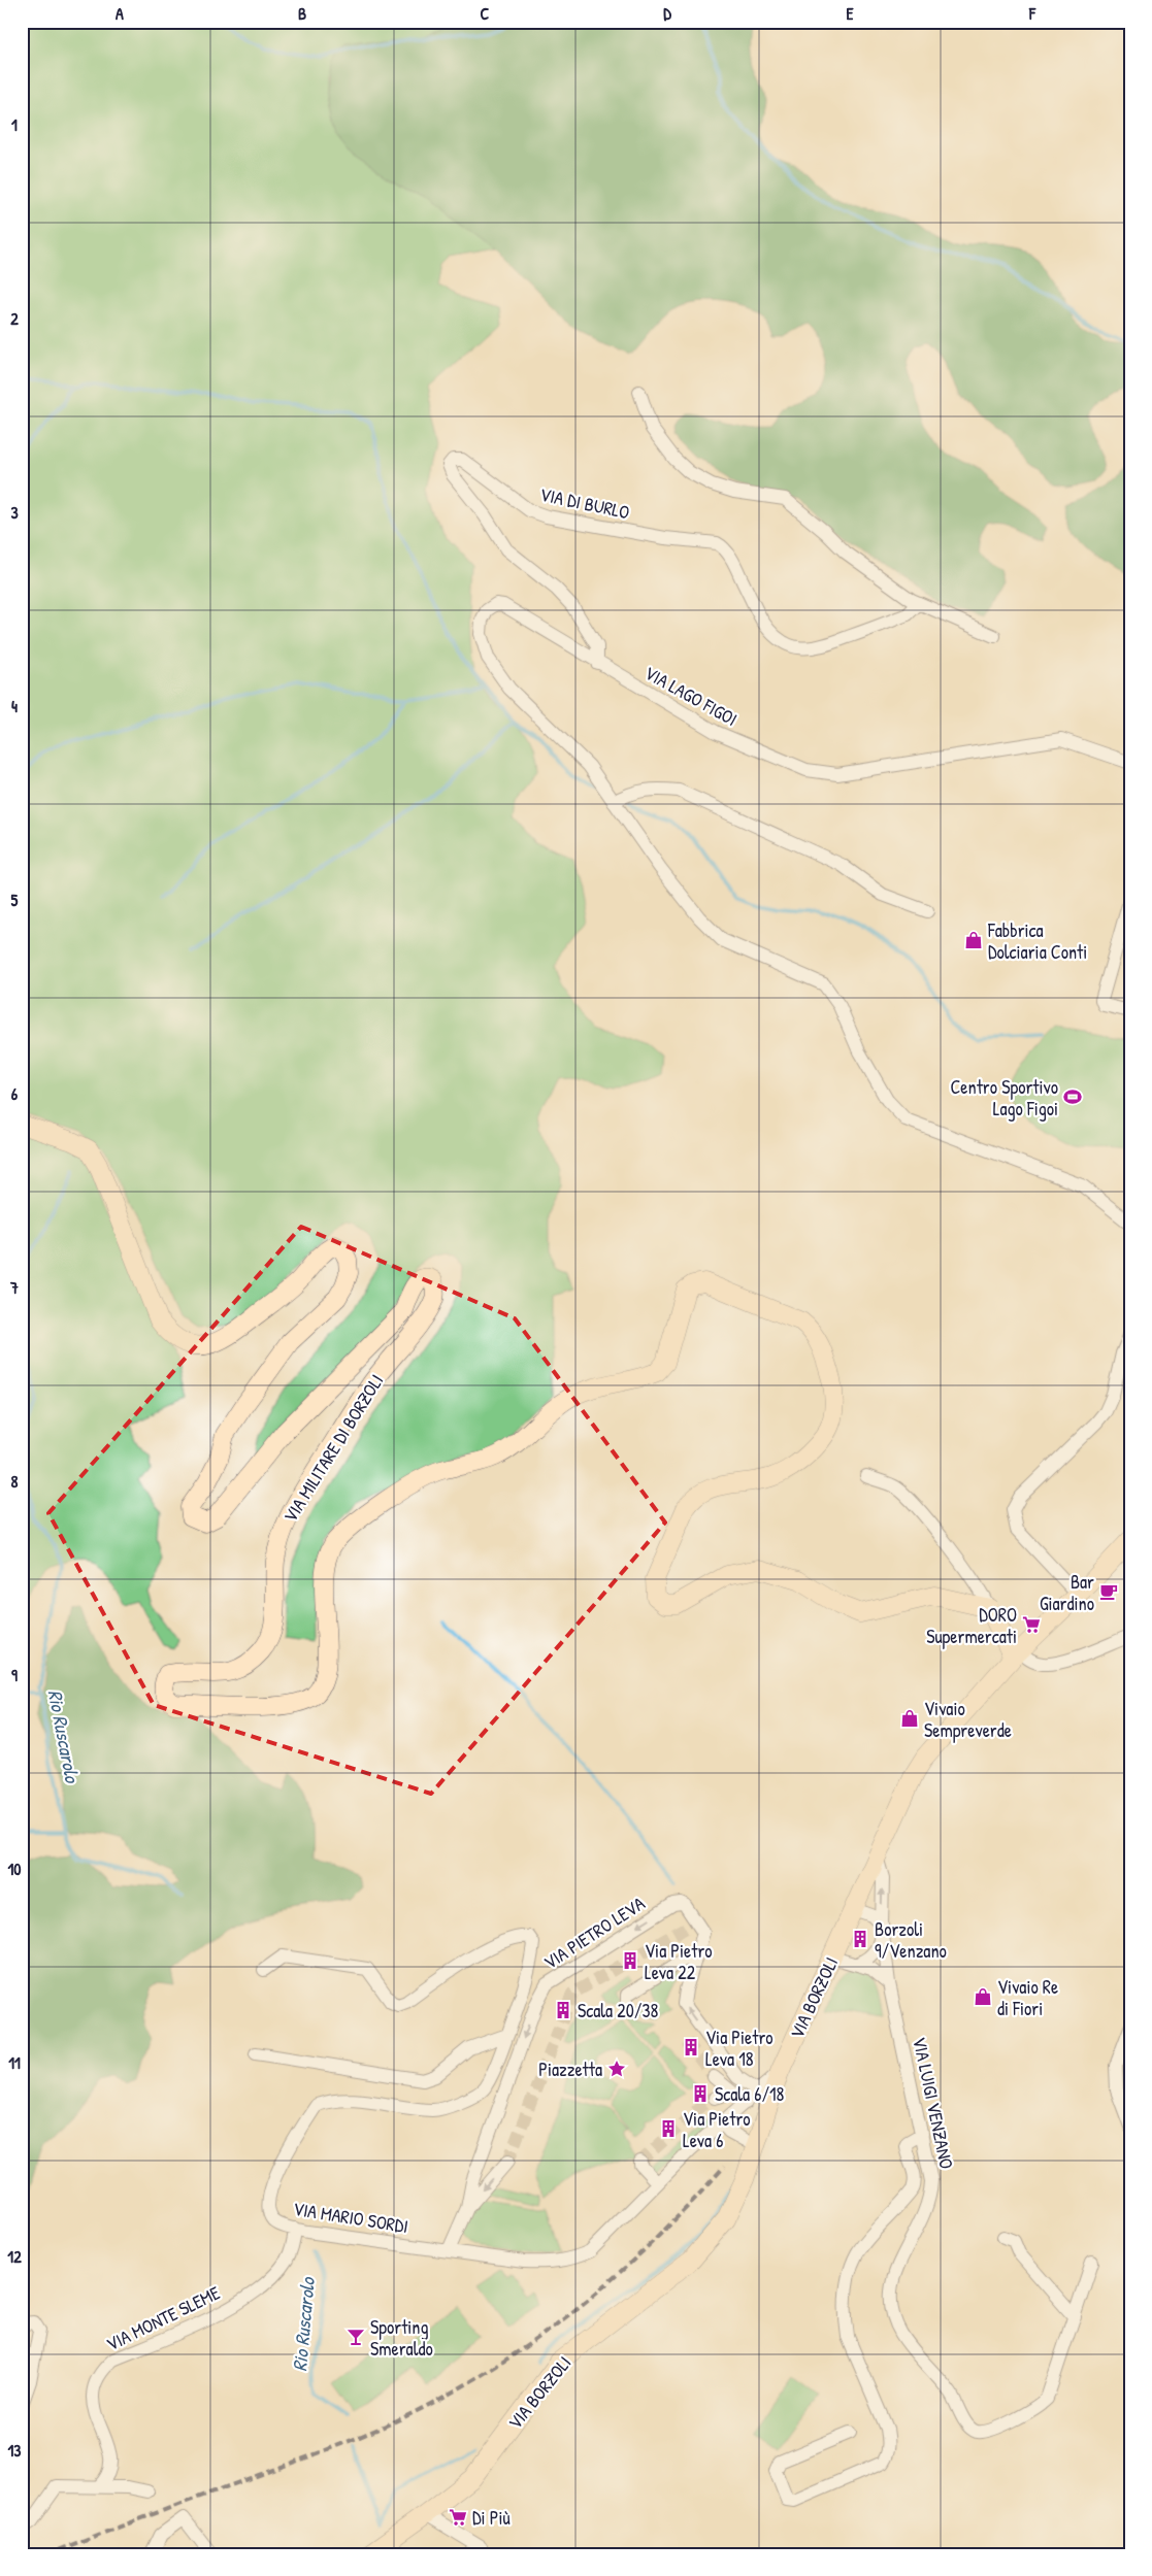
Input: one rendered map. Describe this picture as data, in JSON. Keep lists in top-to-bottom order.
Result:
{
  "streets": {
    "street": [
      "VIA DI BURLO",
      "VIA LAGO FIGOI",
      "VIA MILITARE DI BORZOLI",
      "VIA PIETRO LEVA",
      "VIA BORZOLI",
      "VIA LUIGI VENZANO",
      "VIA MARIO SORDI",
      "VIA MONTE SLEME"
    ]
  },
  "crossings": [
    ["VIA DI BURLO", "VIA LAGO FIGOI"],
    ["VIA PIETRO LEVA", "VIA MARIO SORDI"],
    ["VIA BORZOLI", "VIA LUIGI VENZANO"],
    ["VIA BORZOLI", "VIA MARIO SORDI"],
    ["VIA MARIO SORDI", "VIA MONTE SLEME"]
  ],
  "water": ["Rio Ruscarolo"],
  "places": {
    "shop": ["Fabbrica Dolciaria Conti", "Vivaio Sempreverde", "Vivaio Re di Fiori"],
    "sports": ["Centro Sportivo Lago Figoi"],
    "cafe": ["Bar Giardino"],
    "supermarket": ["DORO Supermercati", "Di Più"],
    "building": [
      "Borzoli 9/Venzano",
      "Via Pietro Leva 22",
      "Scala 20/38",
      "Via Pietro Leva 18",
      "Scala 6/18",
      "Via Pietro Leva 6"
    ],
    "place": ["Piazzetta"],
    "bar": ["Sporting Smeraldo"]
  },
  "grid": {
    "columns": [
      "A",
      "B",
      "C",
      "D",
      "E",
      "F"
    ],
    "rows": [
      "1",
      "2",
      "3",
      "4",
      "5",
      "6",
      "7",
      "8",
      "9",
      "10",
      "11",
      "12",
      "13"
    ]
  }
}
